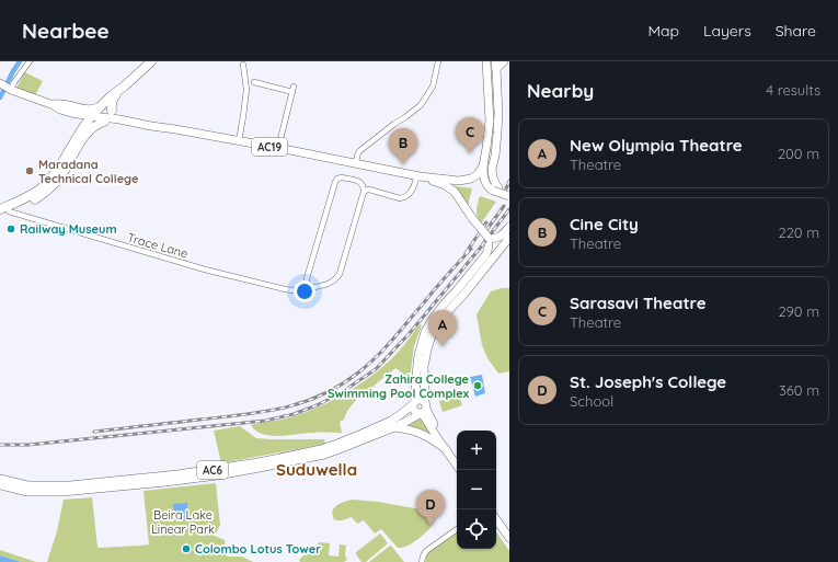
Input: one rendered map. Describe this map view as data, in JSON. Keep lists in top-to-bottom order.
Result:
{
  "streets": {
    "main road": ["AC19", "AC6"],
    "street": ["Trace Lane"]
  },
  "districts": ["Suduwella"],
  "parks": ["Beira Lake Linear Park"],
  "places": [
    "Maradana Technical College",
    "Railway Museum",
    "Zahira College Swimming Pool Complex",
    "Colombo Lotus Tower"
  ],
  "page": {
    "header": "Nearbee",
    "nav": ["Map", "Layers", "Share"],
    "heading": ["Nearby", "4 results"],
    "pins": [
      "C",
      "B",
      "A",
      "D"
    ],
    "list": [
      {
        "mark": "A",
        "name": "New Olympia Theatre",
        "note": "Theatre",
        "value": "200 m"
      },
      {
        "mark": "B",
        "name": "Cine City",
        "note": "Theatre",
        "value": "220 m"
      },
      {
        "mark": "C",
        "name": "Sarasavi Theatre",
        "note": "Theatre",
        "value": "290 m"
      },
      {
        "mark": "D",
        "name": "St. Joseph's College",
        "note": "School",
        "value": "360 m"
      }
    ],
    "map_buttons": ["+", "−"]
  }
}
